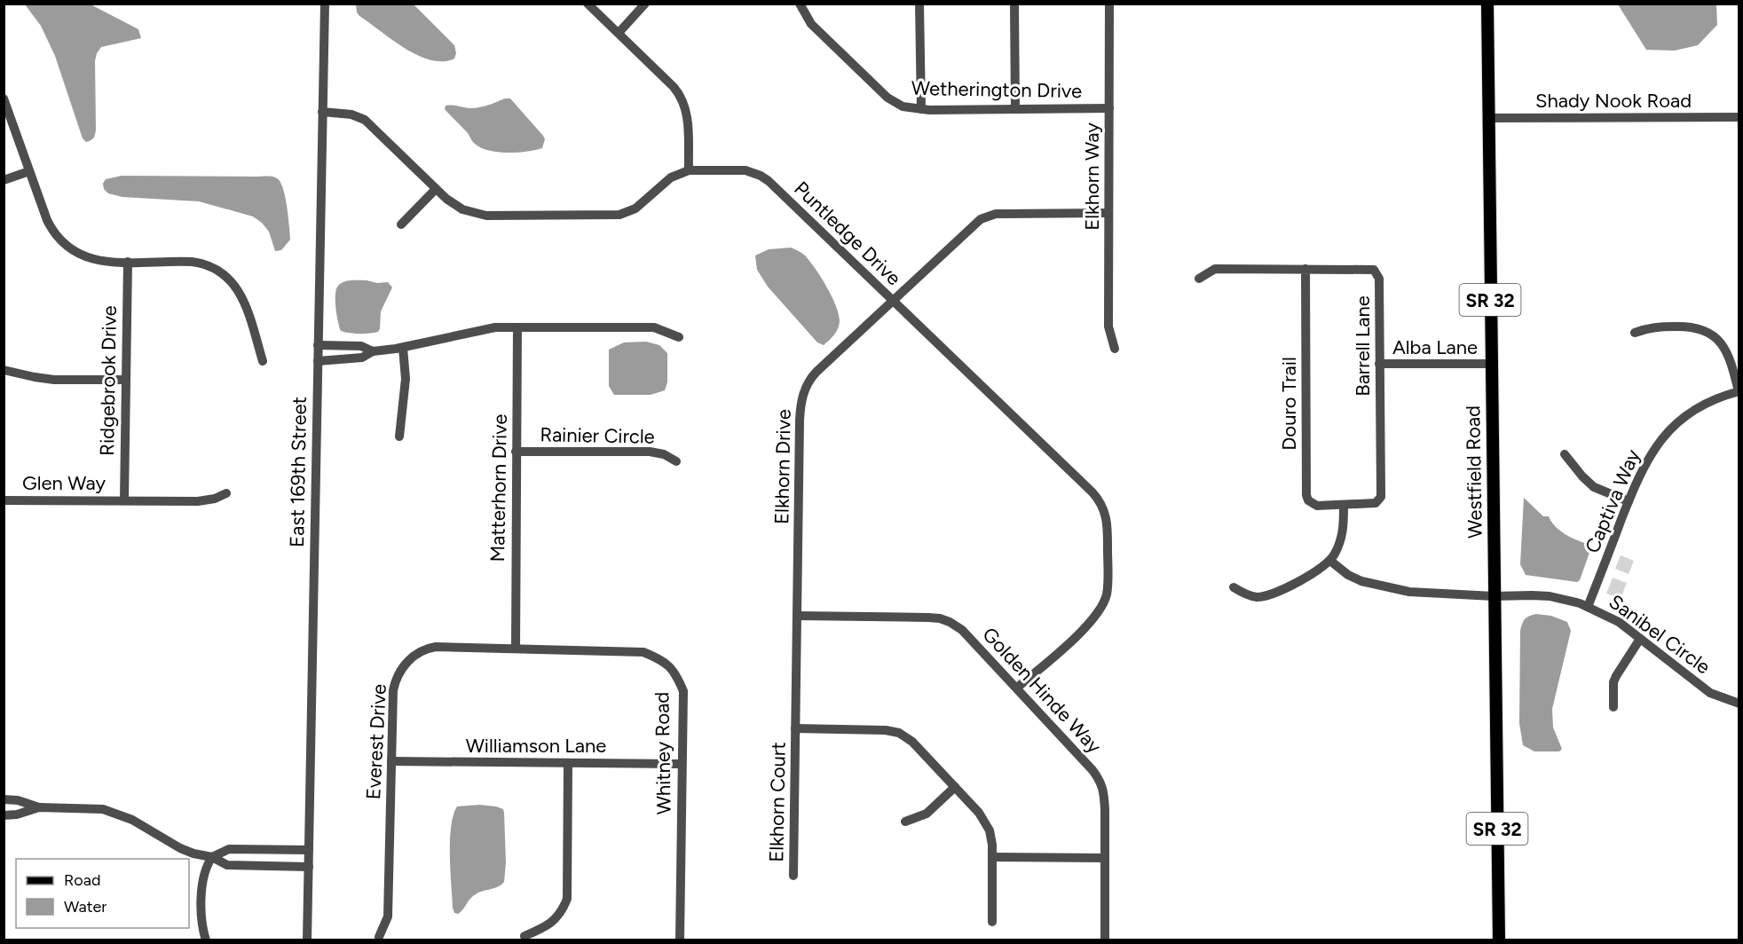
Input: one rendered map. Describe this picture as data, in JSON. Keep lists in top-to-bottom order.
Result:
{
  "streets": {
    "main road": ["SR 32", "Westfield Road"],
    "street": [
      "Wetherington Drive",
      "Shady Nook Road",
      "Elkhorn Way",
      "Puntledge Drive",
      "Barrell Lane",
      "Alba Lane",
      "Ridgebrook Drive",
      "Douro Trail",
      "Rainier Circle",
      "Elkhorn Drive",
      "East 169th Street",
      "Glen Way",
      "Matterhorn Drive",
      "Captiva Way",
      "Sanibel Circle",
      "Golden Hinde Way",
      "Everest Drive",
      "Williamson Lane",
      "Whitney Road",
      "Elkhorn Court"
    ]
  },
  "crossings": [
    ["Wetherington Drive", "Elkhorn Way"],
    ["Shady Nook Road", "Westfield Road"],
    ["Elkhorn Way", "Elkhorn Drive"],
    ["Puntledge Drive", "Elkhorn Drive"],
    ["Puntledge Drive", "East 169th Street"],
    ["Puntledge Drive", "Golden Hinde Way"],
    ["Barrell Lane", "Alba Lane"],
    ["Barrell Lane", "Douro Trail"],
    ["Alba Lane", "Westfield Road"],
    ["Ridgebrook Drive", "Glen Way"],
    ["Rainier Circle", "Matterhorn Drive"],
    ["Elkhorn Drive", "Golden Hinde Way"],
    ["Elkhorn Drive", "Elkhorn Court"],
    ["Westfield Road", "Sanibel Circle"],
    ["Matterhorn Drive", "Everest Drive"],
    ["Matterhorn Drive", "Whitney Road"],
    ["Captiva Way", "Sanibel Circle"],
    ["Everest Drive", "Williamson Lane"],
    ["Everest Drive", "Whitney Road"],
    ["Williamson Lane", "Whitney Road"]
  ],
  "legend": ["Road", "Water"]
}
